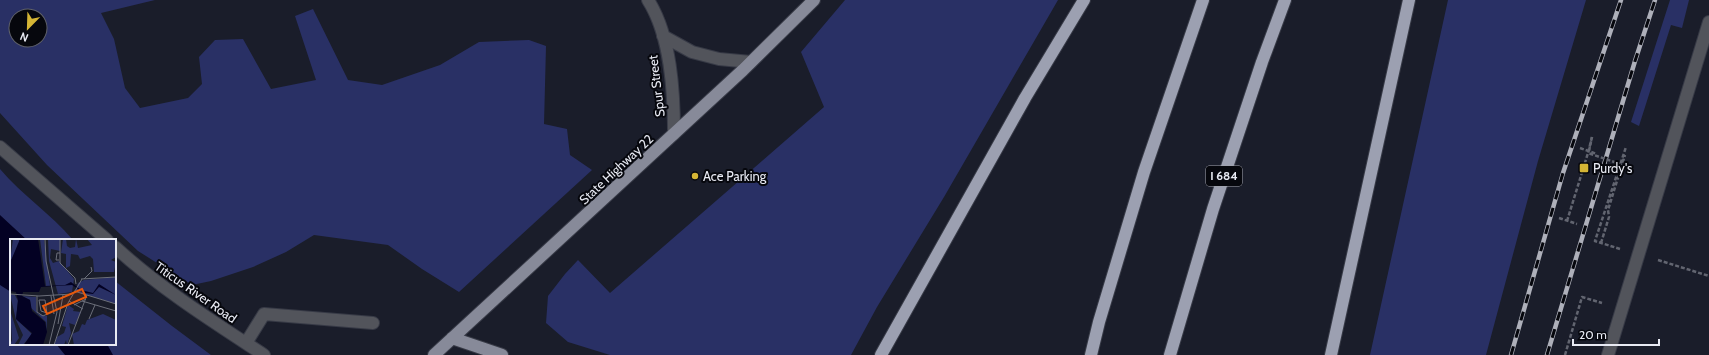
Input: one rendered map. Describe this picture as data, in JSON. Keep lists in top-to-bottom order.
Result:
{
  "streets": {
    "highway": ["I 684"],
    "main road": ["State Highway 22"],
    "street": ["Spur Street", "Titicus River Road"]
  },
  "crossings": [
    ["Spur Street", "State Highway 22"]
  ],
  "places": {
    "transit": ["Purdy's"],
    "other": ["Ace Parking"]
  },
  "scale_bar": "20 m",
  "north": "bottom left"
}
